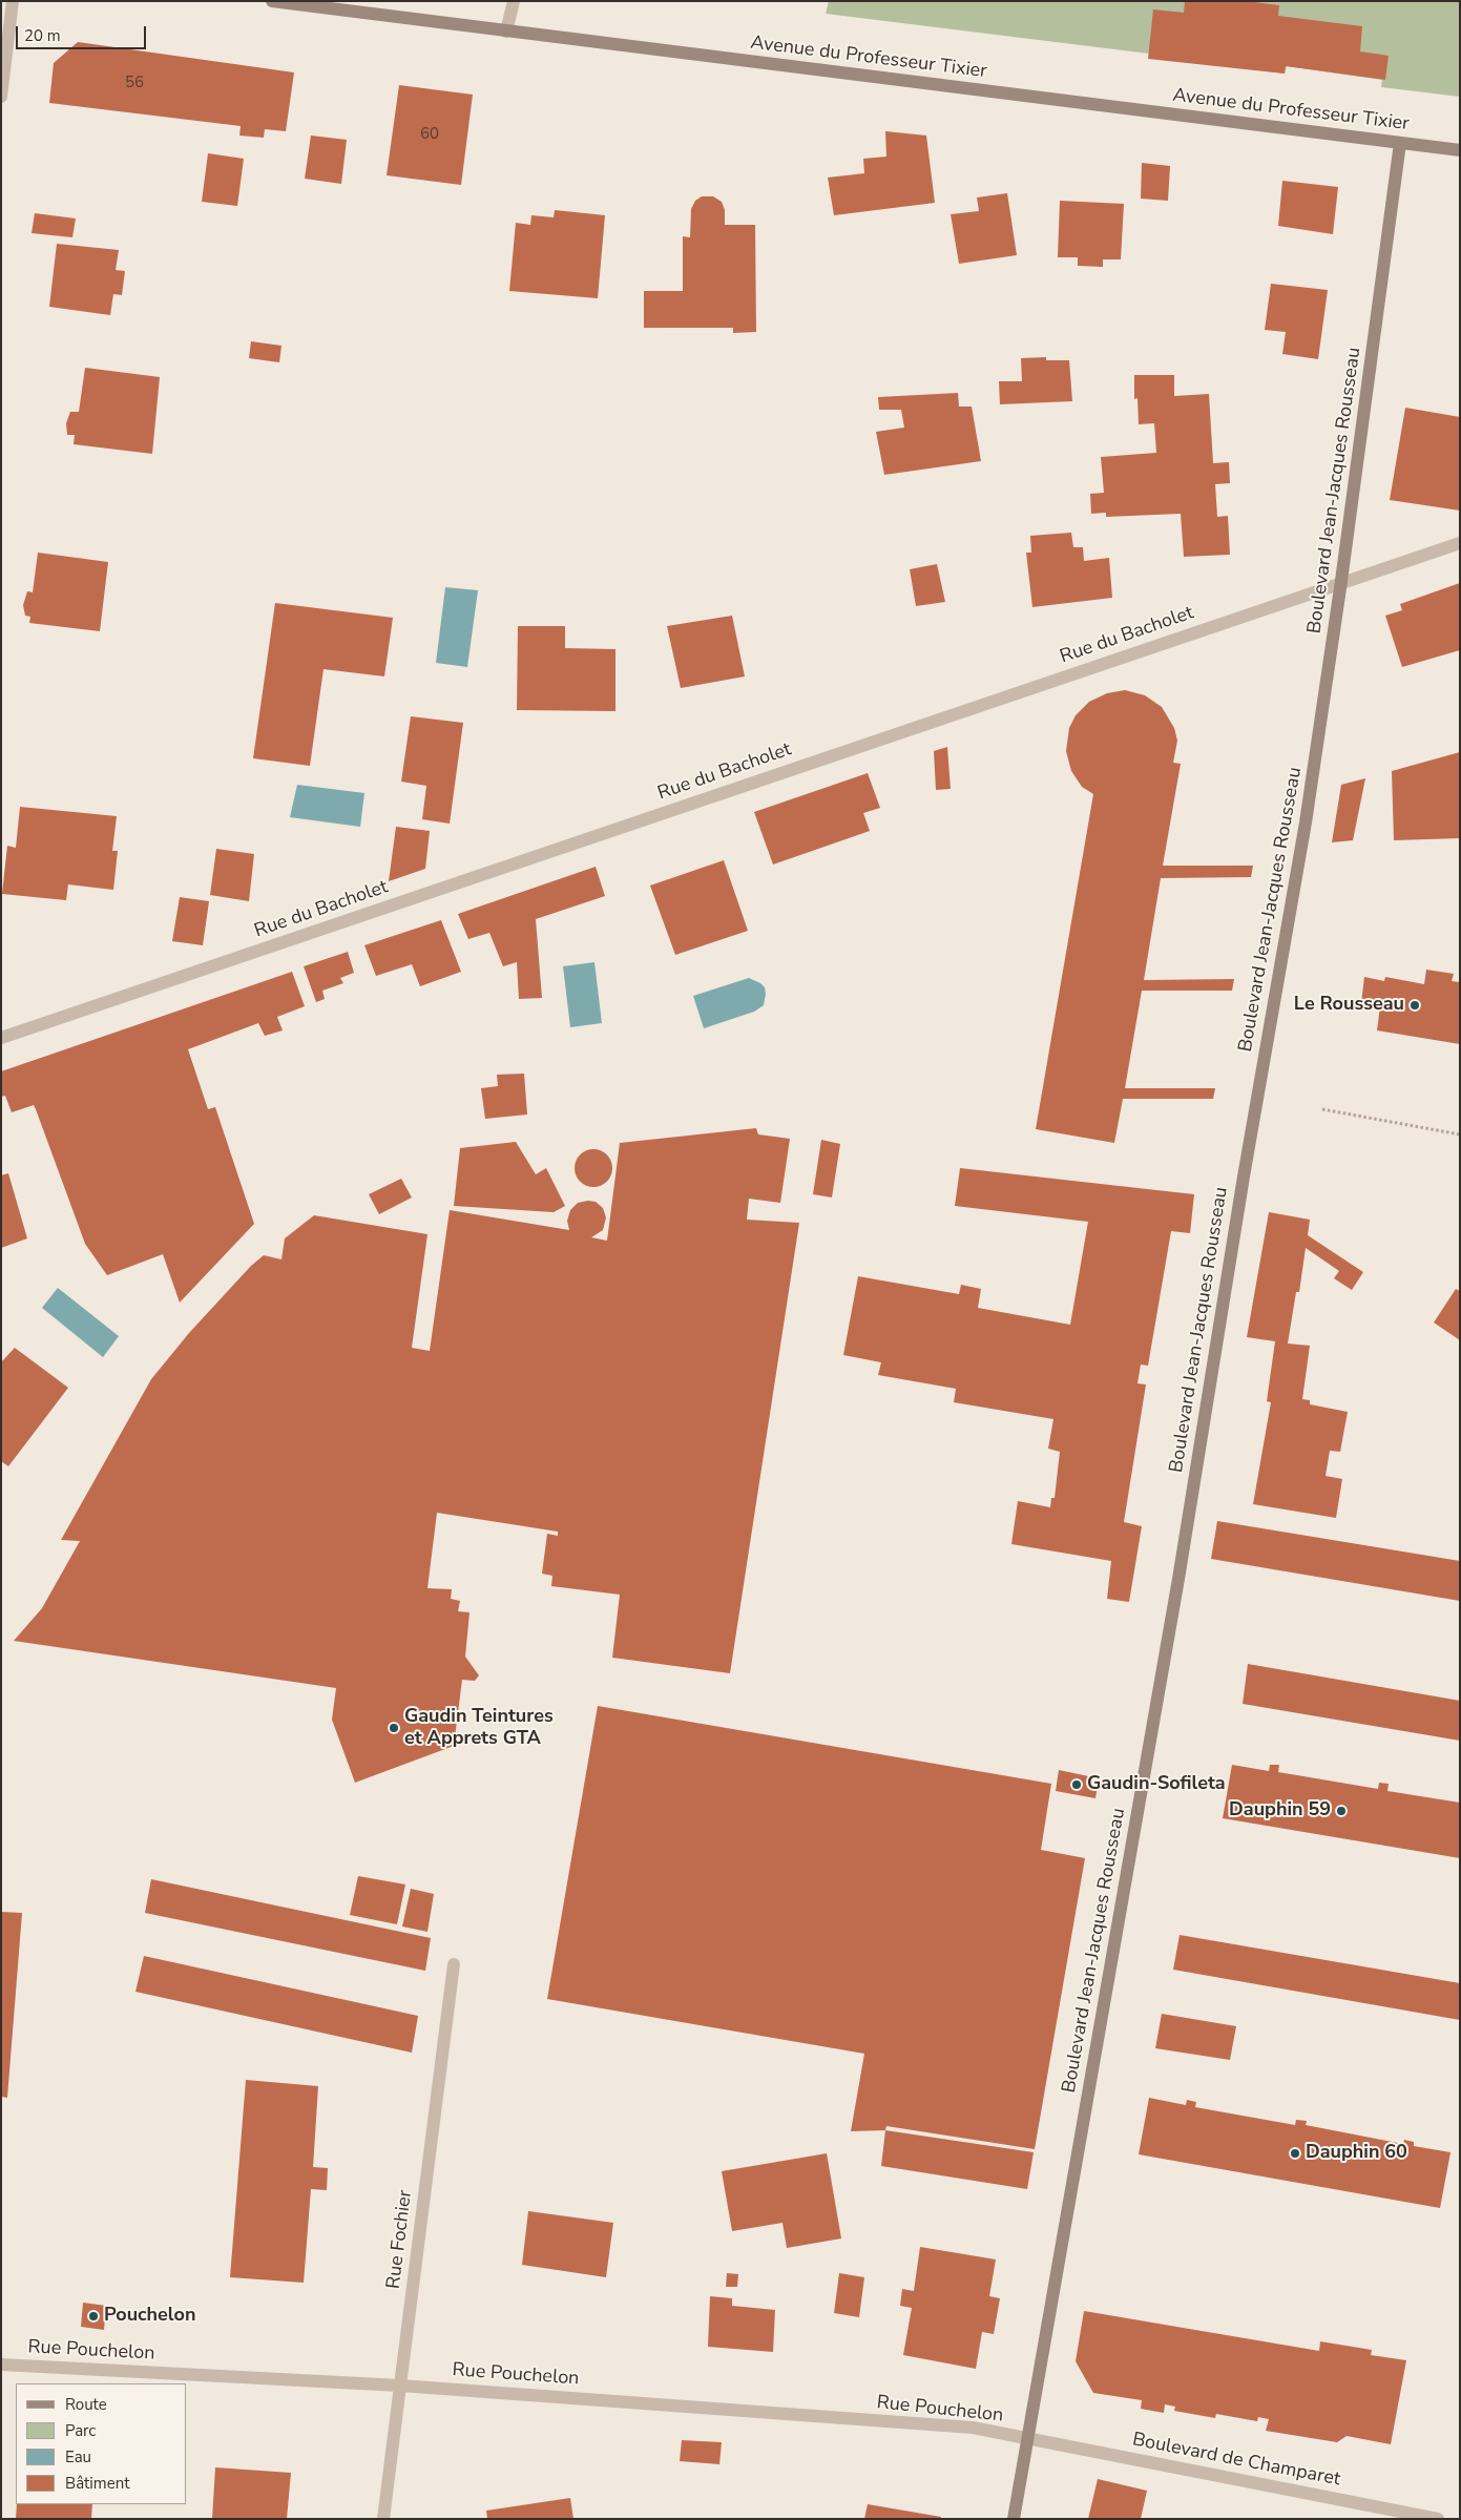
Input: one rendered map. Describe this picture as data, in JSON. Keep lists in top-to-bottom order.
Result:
{
  "streets": {
    "main road": ["Avenue du Professeur Tixier", "Boulevard Jean-Jacques Rousseau"],
    "street": [
      "Rue du Bacholet",
      "Rue Fochier",
      "Rue Pouchelon",
      "Boulevard de Champaret"
    ]
  },
  "crossings": [
    ["Avenue du Professeur Tixier", "Boulevard Jean-Jacques Rousseau"],
    ["Boulevard Jean-Jacques Rousseau", "Rue du Bacholet"],
    ["Boulevard Jean-Jacques Rousseau", "Rue Pouchelon"],
    ["Boulevard Jean-Jacques Rousseau", "Boulevard de Champaret"],
    ["Rue Fochier", "Rue Pouchelon"],
    ["Rue Pouchelon", "Boulevard de Champaret"]
  ],
  "places": [
    "Le Rousseau",
    "Gaudin Teintures et Apprets GTA",
    "Gaudin-Sofileta",
    "Dauphin 59",
    "Dauphin 60",
    "Pouchelon"
  ],
  "house_numbers": ["56", "60"],
  "legend": [
    "Route",
    "Parc",
    "Eau",
    "Bâtiment"
  ],
  "scale_bar": "20 m"
}
